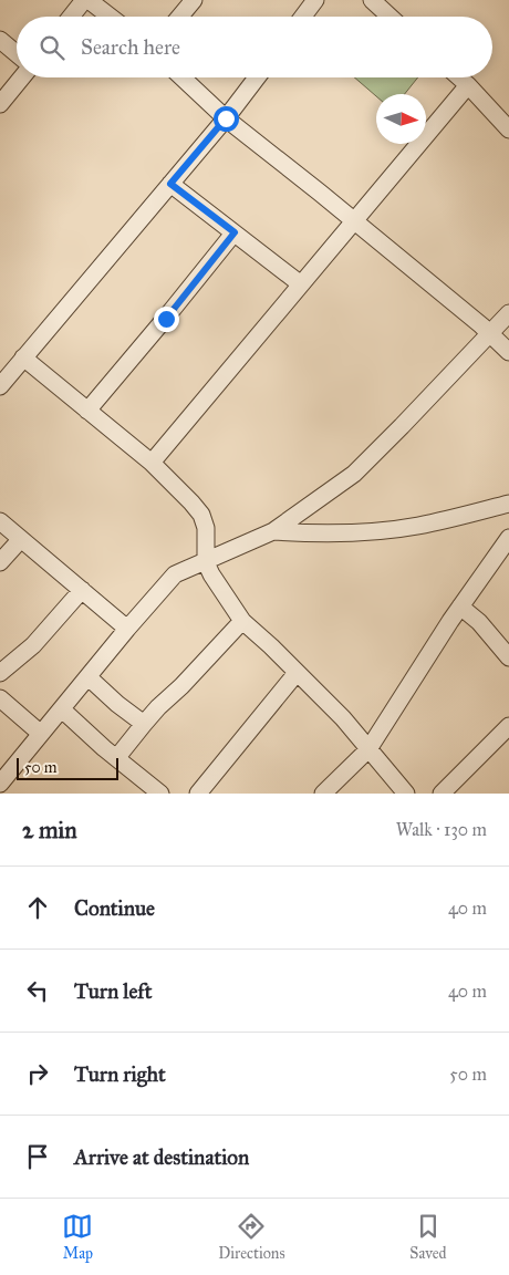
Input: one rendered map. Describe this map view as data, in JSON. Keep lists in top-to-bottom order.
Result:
{
  "scale_bar": "50 m",
  "north": "right",
  "page": {
    "search": "Search here",
    "scale": "50 m",
    "heading": ["2 min", "Walk · 130 m"],
    "list": [
      ["Continue", "40 m"],
      ["Turn left", "40 m"],
      ["Turn right", "50 m"],
      "Arrive at destination"
    ],
    "nav": ["Map", "Directions", "Saved"]
  }
}
